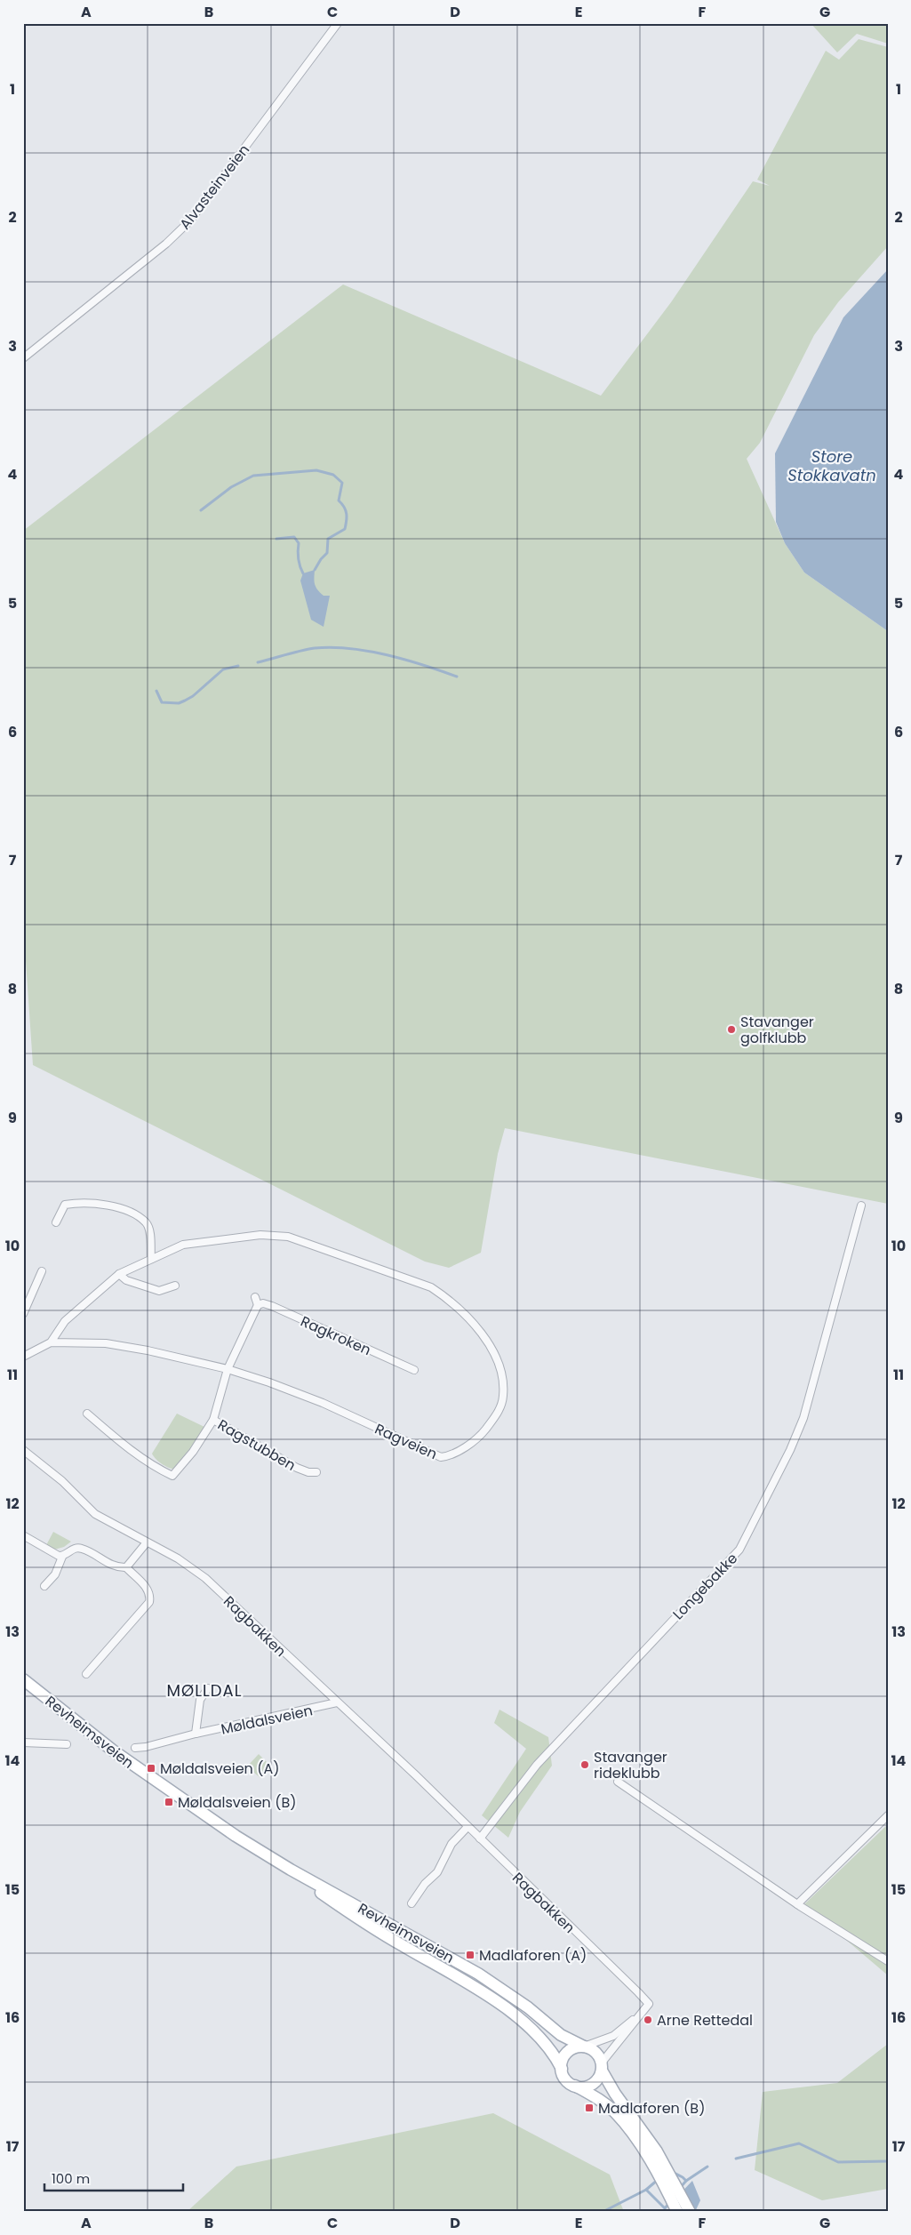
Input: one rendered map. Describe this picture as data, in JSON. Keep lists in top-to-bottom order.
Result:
{
  "streets": {
    "main road": ["Revheimsveien"],
    "street": [
      "Alvasteinveien",
      "Ragkroken",
      "Ragveien",
      "Ragstubben",
      "Longebakke",
      "Ragbakken",
      "Møldalsveien"
    ]
  },
  "crossings": [
    ["Longebakke", "Ragbakken"],
    ["Ragbakken", "Møldalsveien"],
    ["Ragbakken", "Revheimsveien"]
  ],
  "districts": ["MØLLDAL"],
  "water": ["Store Stokkavatn"],
  "places": {
    "other": ["Stavanger golfklubb", "Stavanger rideklubb", "Arne Rettedal"],
    "transit": [
      "Møldalsveien (A)",
      "Møldalsveien (B)",
      "Madlaforen (A)",
      "Madlaforen (B)"
    ]
  },
  "scale_bar": "100 m",
  "grid": {
    "columns": [
      "A",
      "B",
      "C",
      "D",
      "E",
      "F",
      "G"
    ],
    "rows": [
      "1",
      "2",
      "3",
      "4",
      "5",
      "6",
      "7",
      "8",
      "9",
      "10",
      "11",
      "12",
      "13",
      "14",
      "15",
      "16",
      "17"
    ]
  }
}
